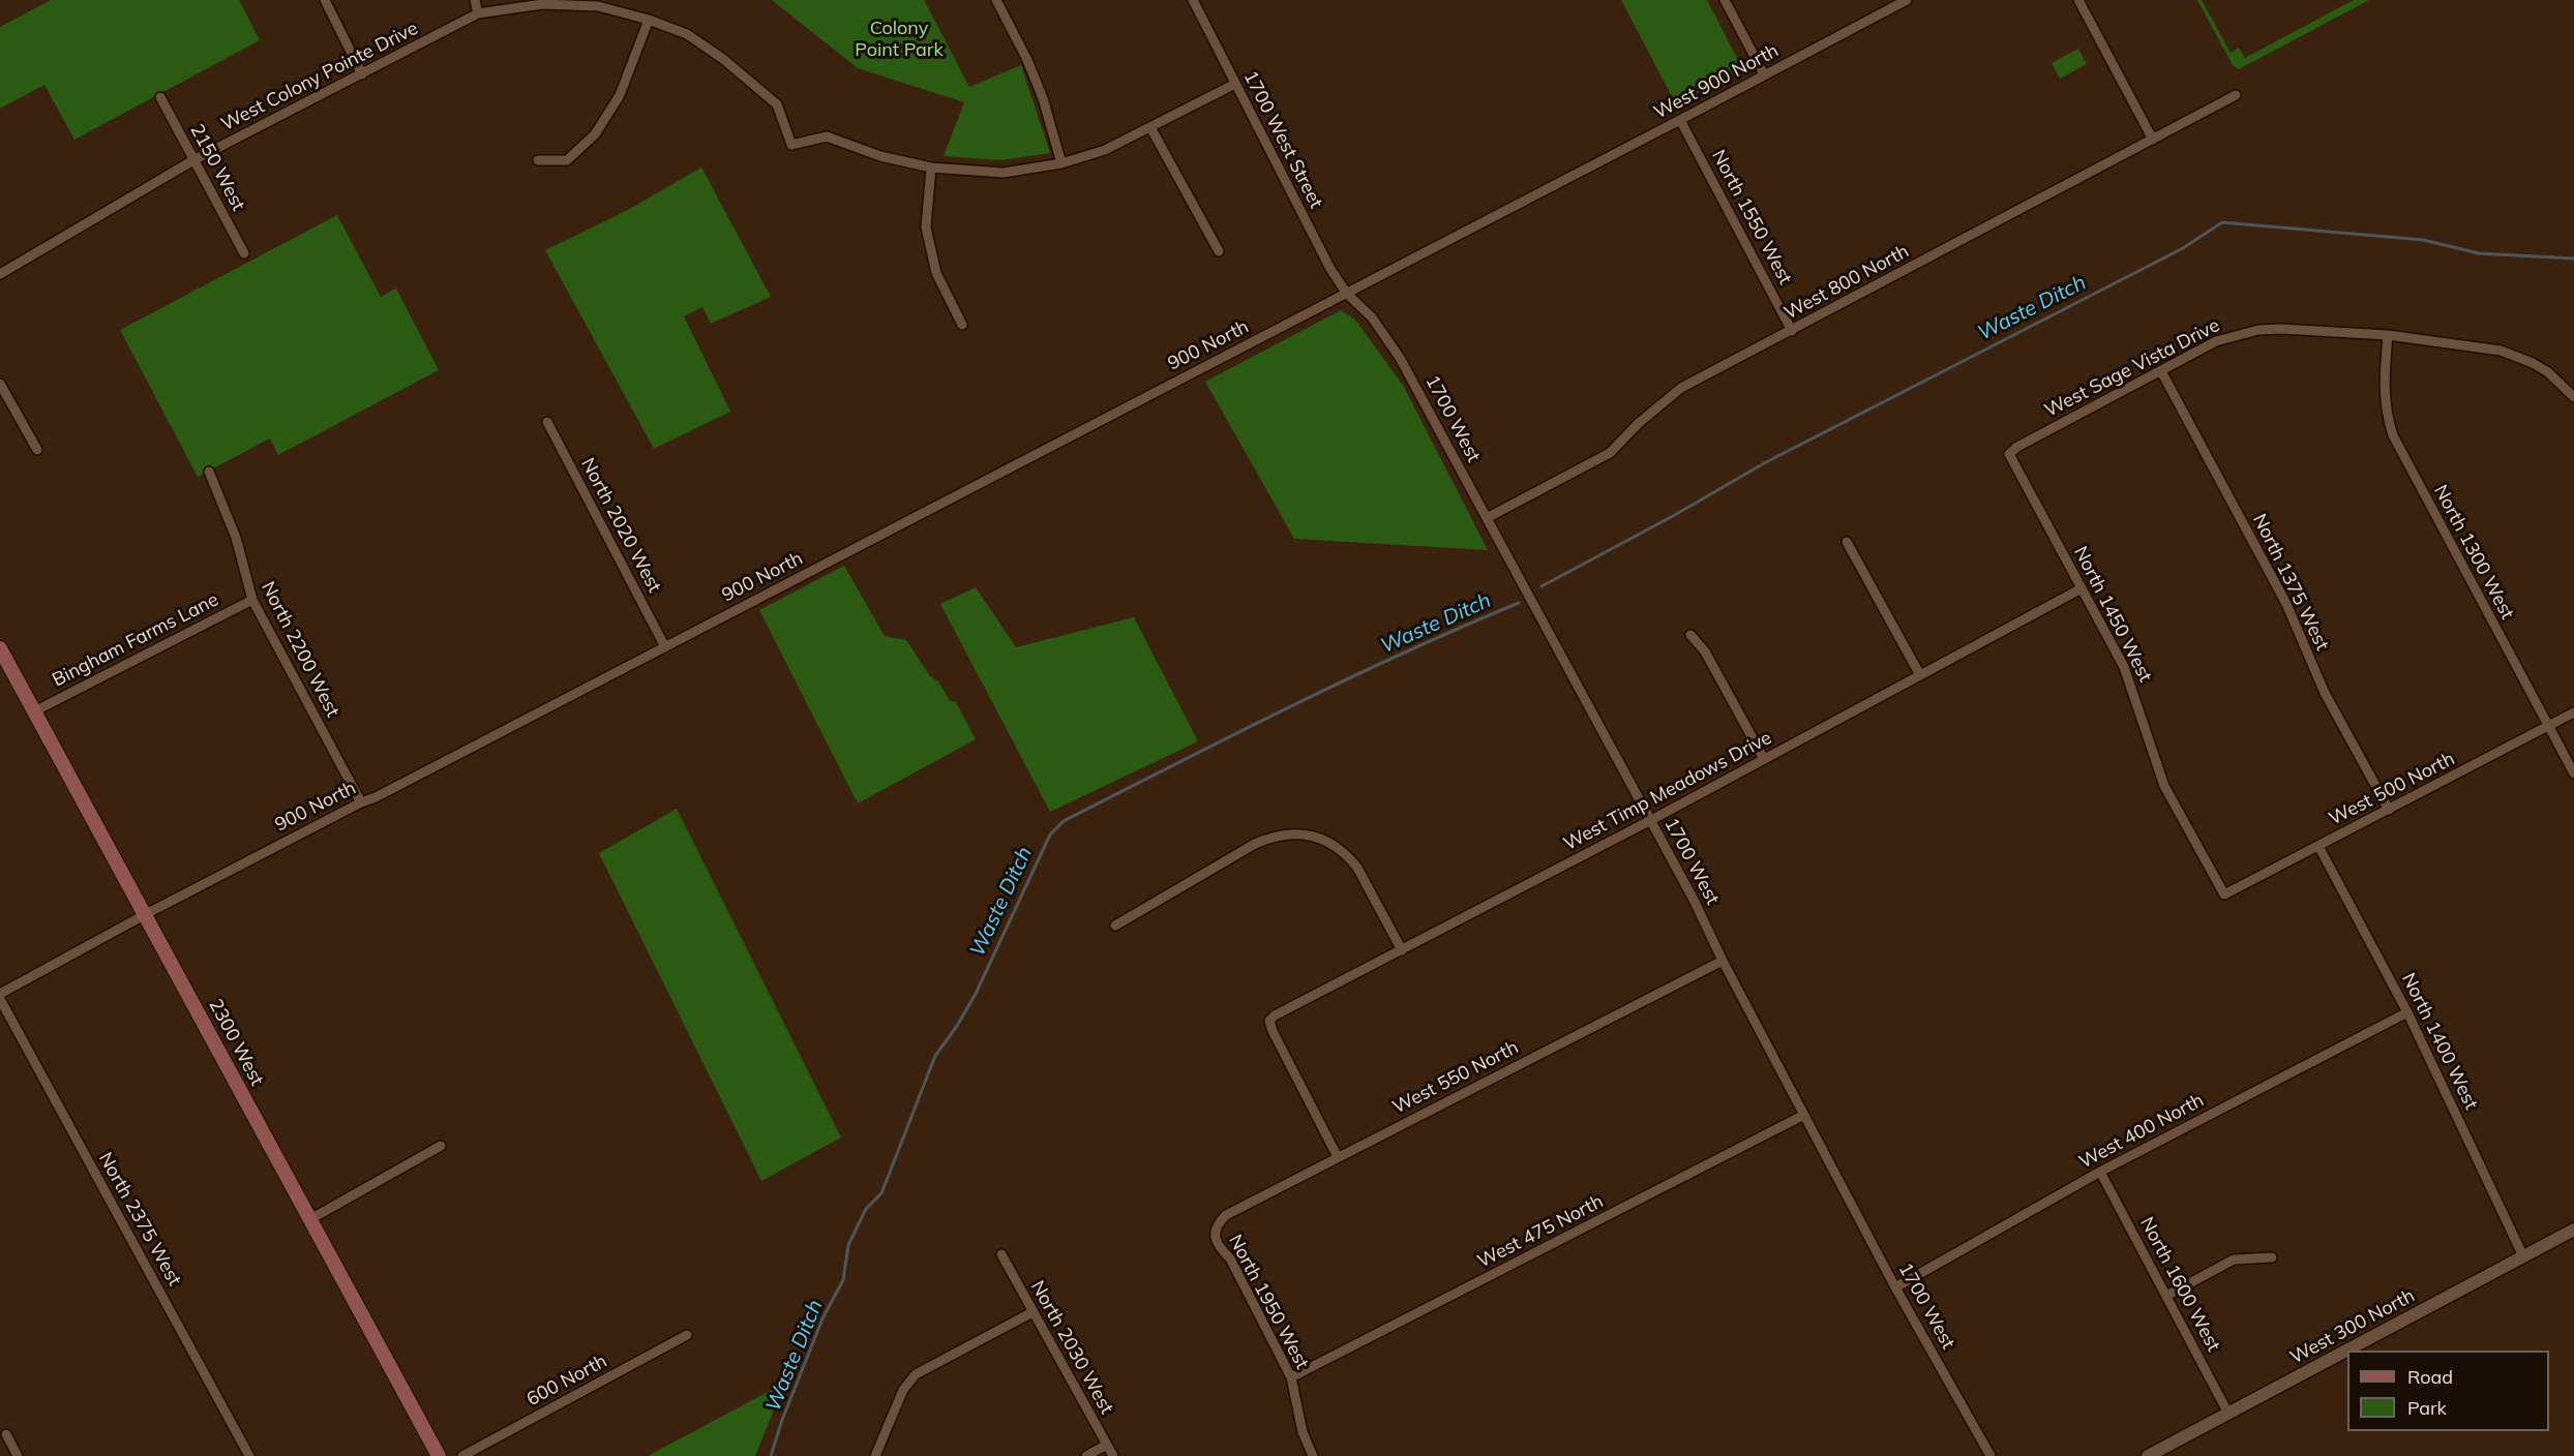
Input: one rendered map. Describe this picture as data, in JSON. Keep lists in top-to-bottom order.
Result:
{
  "streets": {
    "main road": ["2300 West"],
    "street": [
      "West Colony Pointe Drive",
      "West 900 North",
      "1700 West Street",
      "2150 West",
      "North 1550 West",
      "West 800 North",
      "900 North",
      "West Sage Vista Drive",
      "1700 West",
      "North 2020 West",
      "North 1300 West",
      "North 1375 West",
      "North 1450 West",
      "Bingham Farms Lane",
      "North 2200 West",
      "West 500 North",
      "West Timp Meadows Drive",
      "North 1400 West",
      "West 550 North",
      "West 400 North",
      "North 2375 West",
      "West 475 North",
      "North 1600 West",
      "North 1950 West",
      "West 300 North",
      "North 2030 West",
      "600 North"
    ]
  },
  "crossings": [
    ["West Colony Pointe Drive", "1700 West Street"],
    ["West Colony Pointe Drive", "2150 West"],
    ["West 900 North", "North 1550 West"],
    ["West 900 North", "900 North"],
    ["1700 West Street", "900 North"],
    ["1700 West Street", "1700 West"],
    ["North 1550 West", "West 800 North"],
    ["West 800 North", "1700 West"],
    ["900 North", "1700 West"],
    ["900 North", "North 2020 West"],
    ["900 North", "North 2200 West"],
    ["900 North", "2300 West"],
    ["West Sage Vista Drive", "North 1300 West"],
    ["West Sage Vista Drive", "North 1375 West"],
    ["West Sage Vista Drive", "North 1450 West"],
    ["1700 West", "West Timp Meadows Drive"],
    ["1700 West", "West 550 North"],
    ["1700 West", "West 400 North"],
    ["1700 West", "West 475 North"],
    ["North 1300 West", "West 500 North"],
    ["North 1375 West", "West 500 North"],
    ["North 1450 West", "West 500 North"],
    ["North 1450 West", "West Timp Meadows Drive"],
    ["Bingham Farms Lane", "North 2200 West"],
    ["Bingham Farms Lane", "2300 West"],
    ["West 500 North", "North 1400 West"],
    ["West Timp Meadows Drive", "West 550 North"],
    ["North 1400 West", "West 400 North"],
    ["North 1400 West", "West 300 North"],
    ["West 550 North", "North 1950 West"],
    ["West 400 North", "North 1600 West"],
    ["West 475 North", "North 1950 West"],
    ["North 1600 West", "West 300 North"]
  ],
  "water": ["Waste Ditch"],
  "parks": ["Colony Point Park"],
  "legend": ["Road", "Park"]
}
